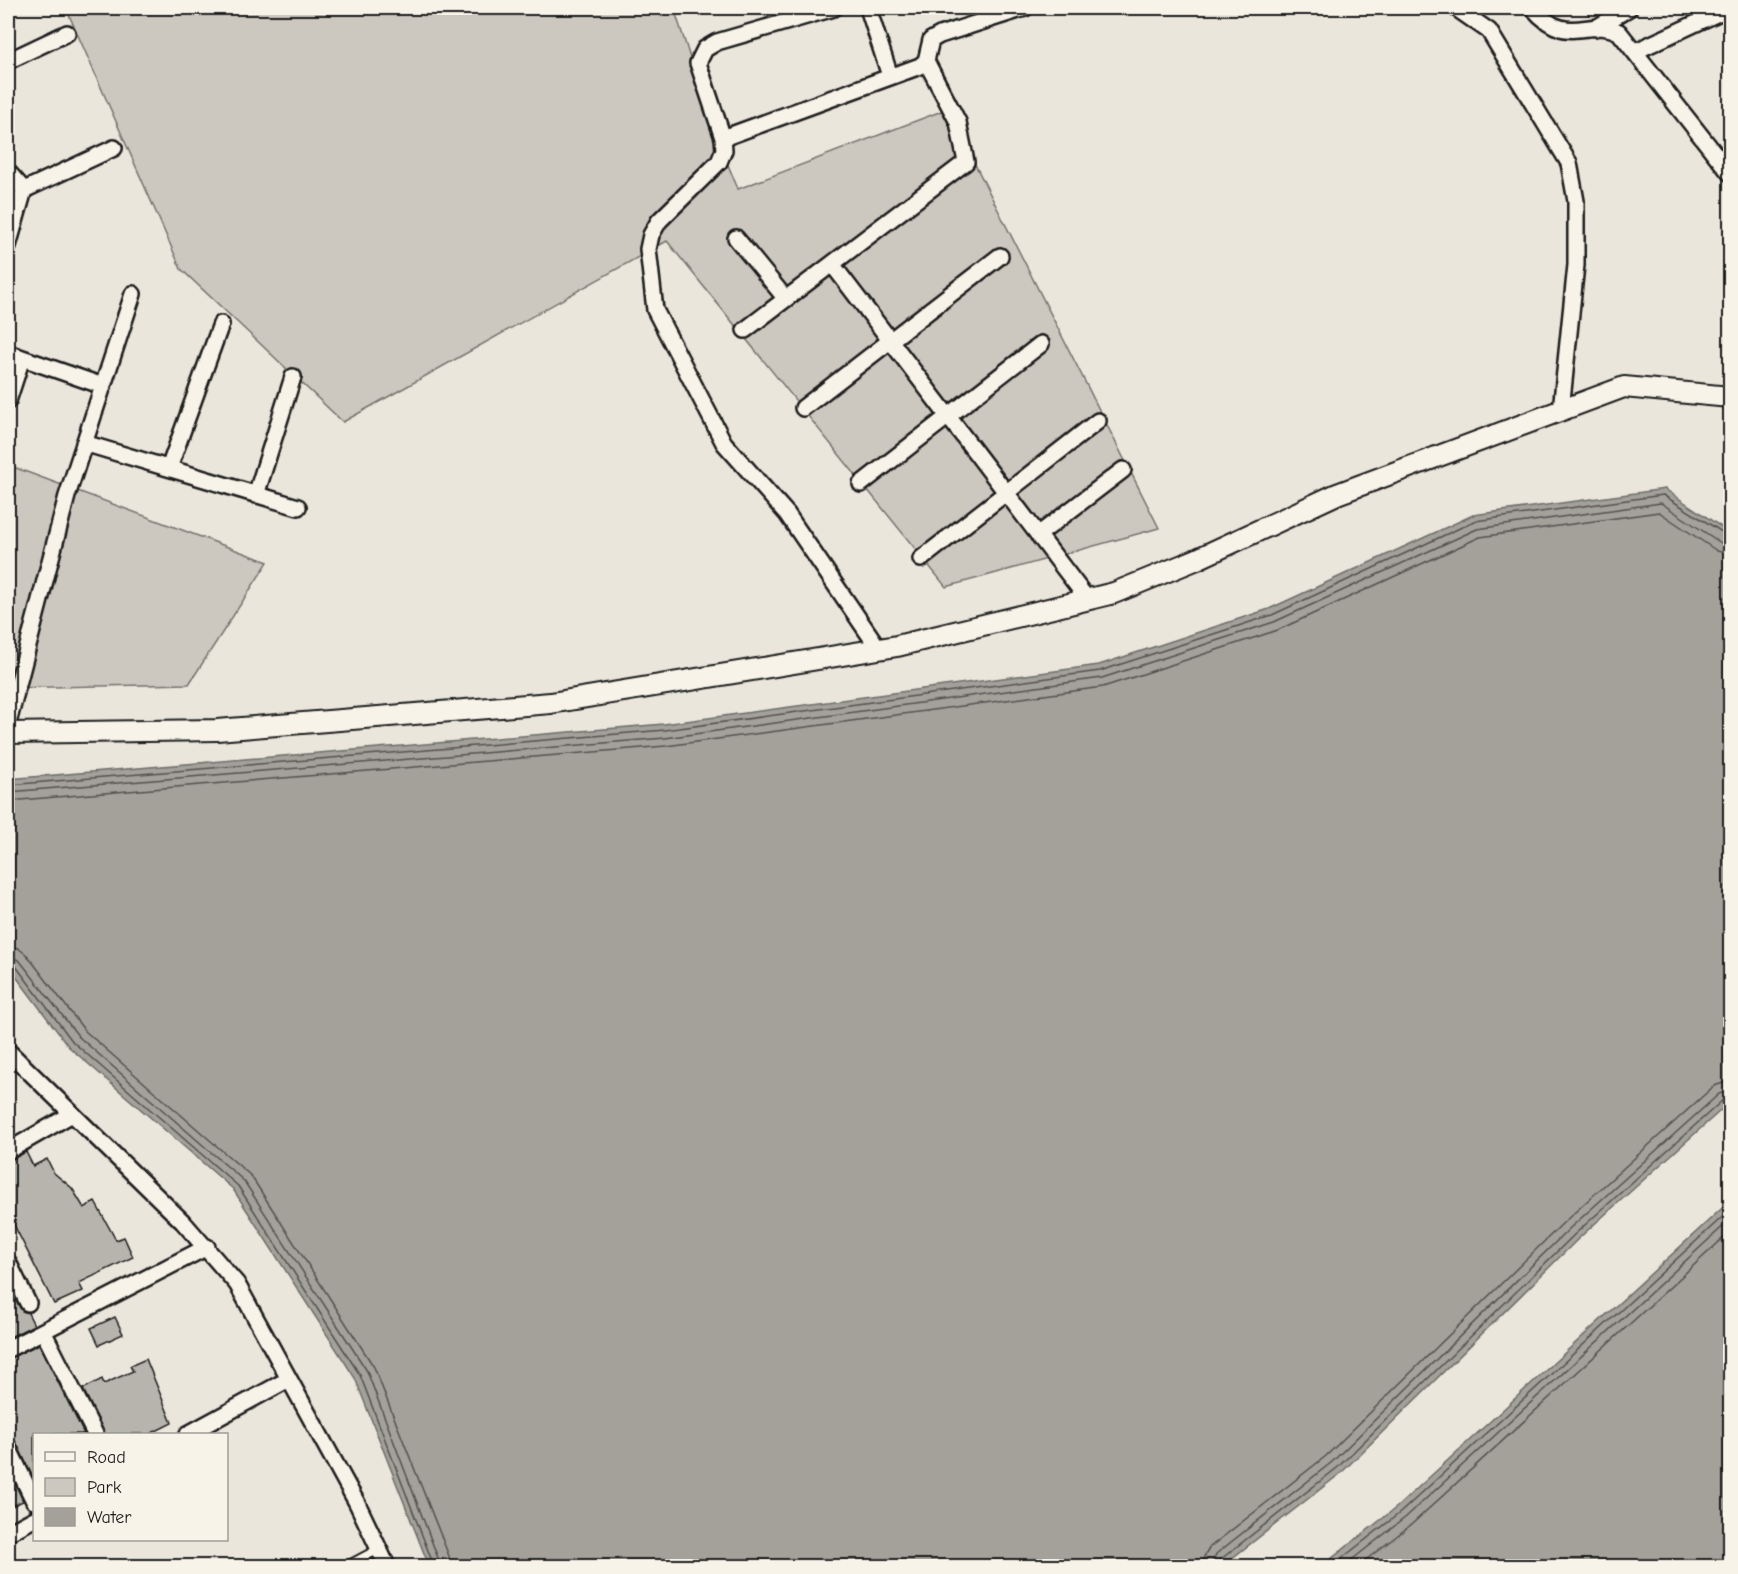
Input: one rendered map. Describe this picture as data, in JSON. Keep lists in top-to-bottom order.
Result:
{
  "legend": ["Road", "Park", "Water"]
}
